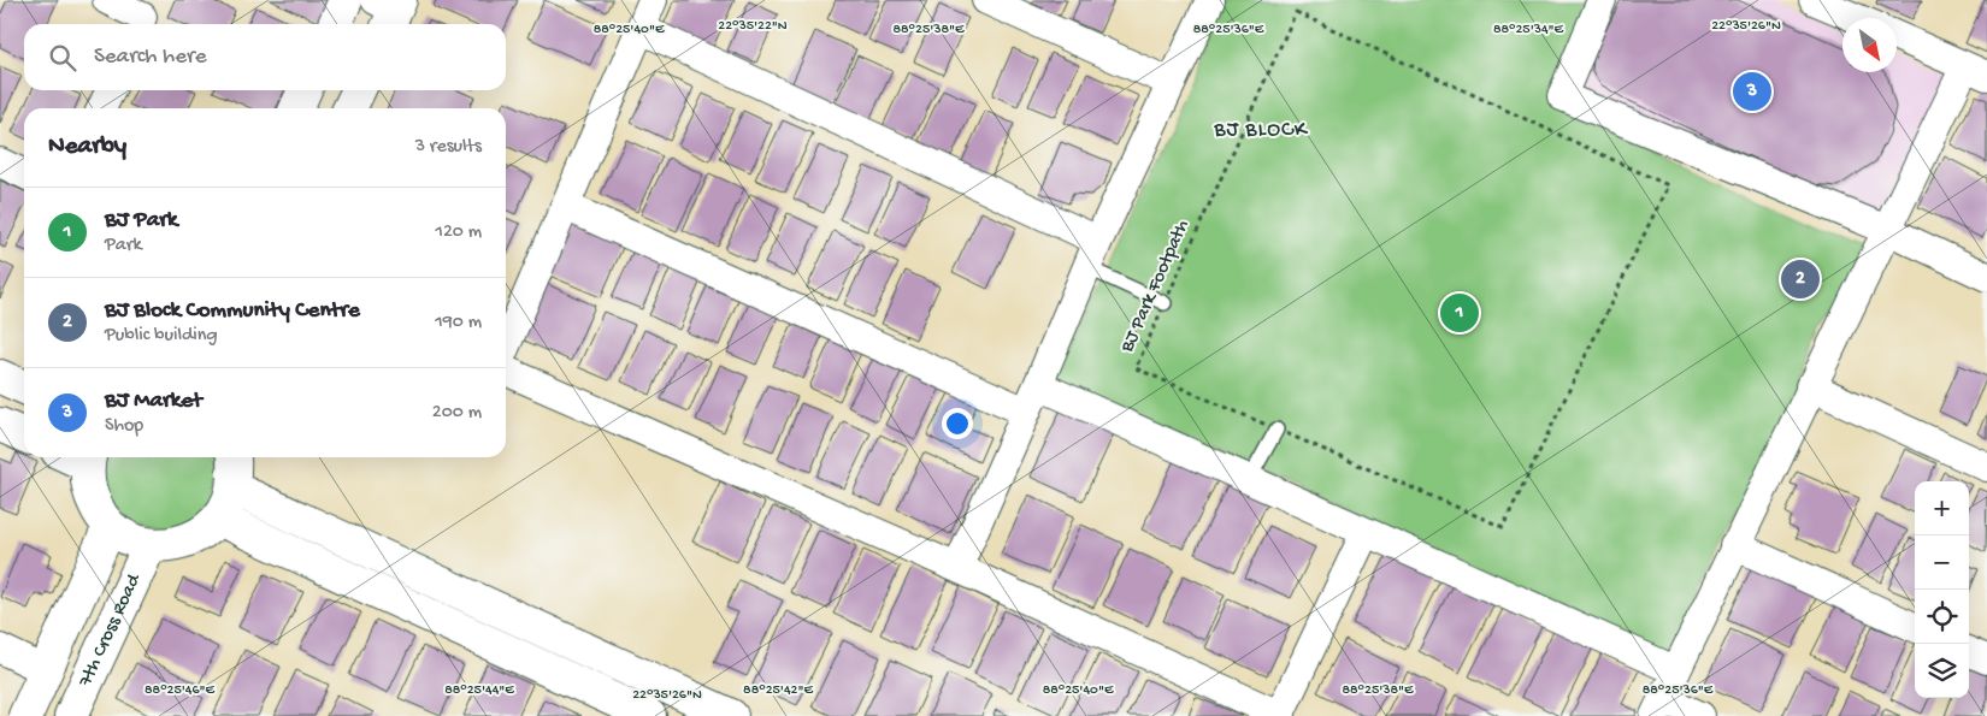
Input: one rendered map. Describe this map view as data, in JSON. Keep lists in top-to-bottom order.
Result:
{
  "streets": {
    "main road": ["7th Cross Road"],
    "path": ["BJ Park Footpath"]
  },
  "districts": ["BJ BLOCK"],
  "north": "bottom right",
  "page": {
    "search": "Search here",
    "pins": ["3", "2", "1"],
    "heading": ["Nearby", "3 results"],
    "list": [
      {
        "mark": "1",
        "name": "BJ Park",
        "note": "Park",
        "value": "120 m"
      },
      {
        "mark": "2",
        "name": "BJ Block Community Centre",
        "note": "Public building",
        "value": "190 m"
      },
      {
        "mark": "3",
        "name": "BJ Market",
        "note": "Shop",
        "value": "200 m"
      }
    ],
    "map_buttons": ["+", "−"]
  },
  "coordinates": [
    "22°35'22\"N",
    "22°35'26\"N",
    "88°25'40\"E",
    "88°25'38\"E",
    "88°25'36\"E",
    "88°25'34\"E",
    "88°25'46\"E",
    "88°25'44\"E",
    "88°25'42\"E"
  ]
}
